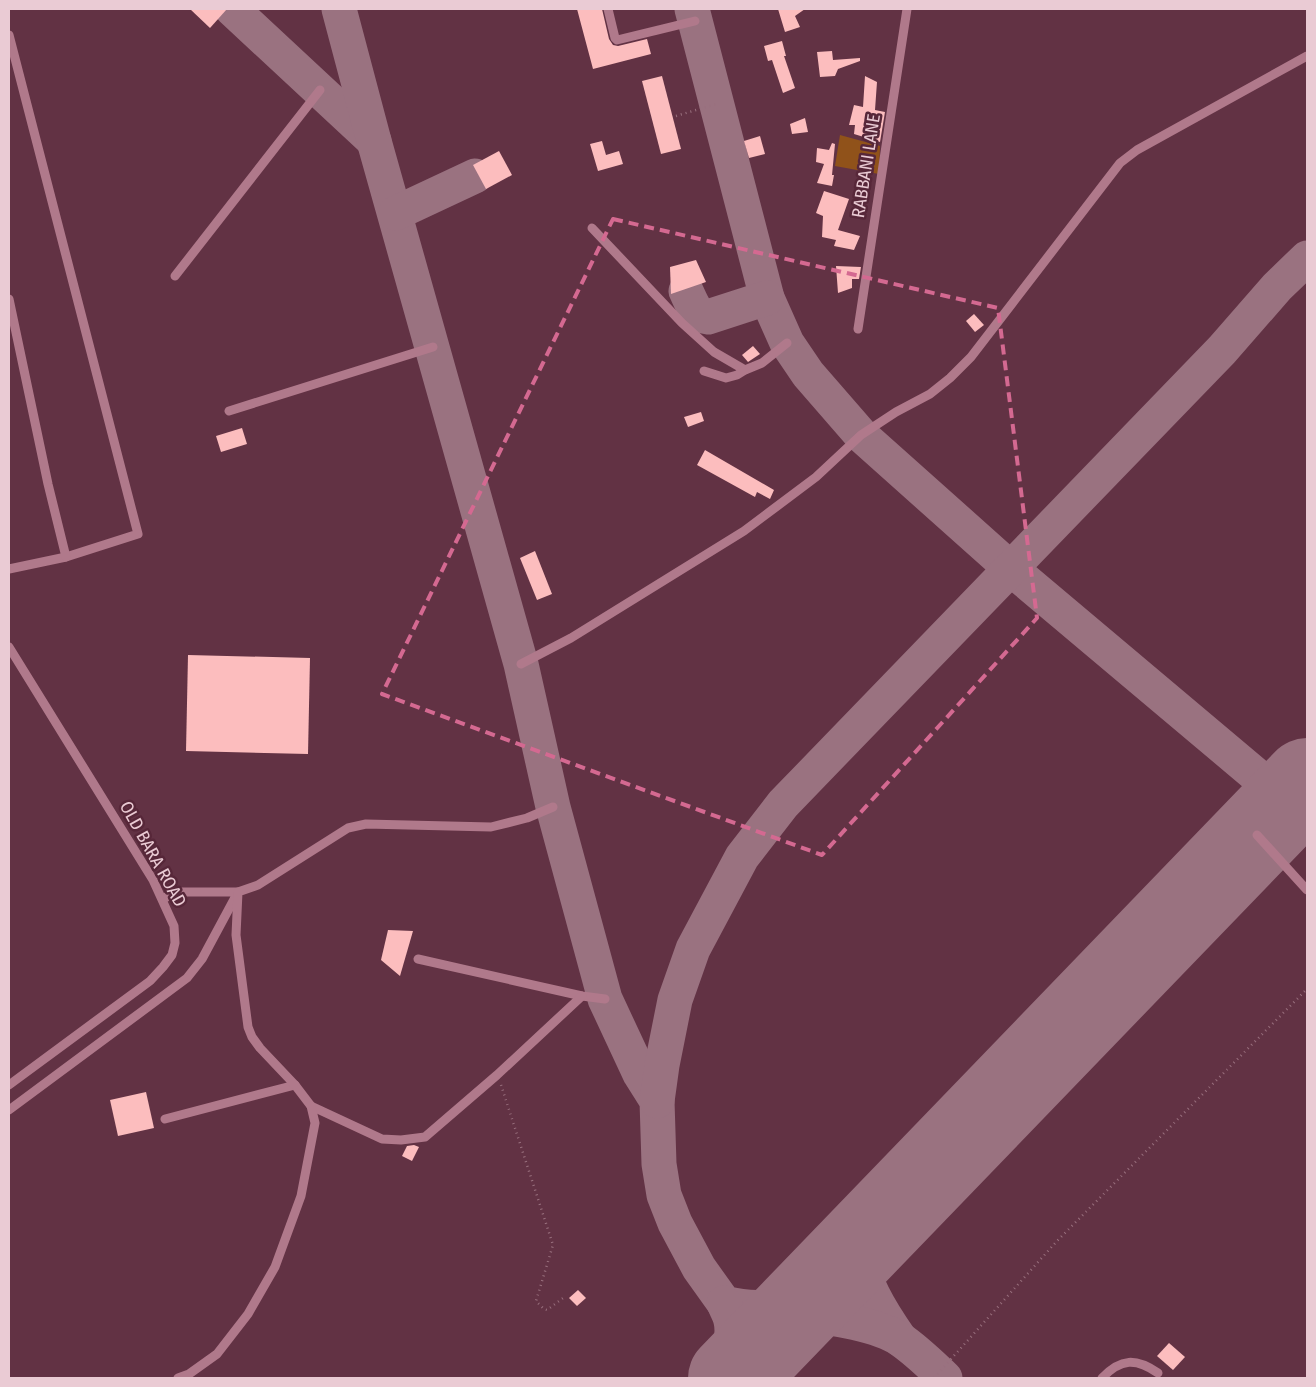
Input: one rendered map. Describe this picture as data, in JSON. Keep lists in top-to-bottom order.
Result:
{
  "streets": {
    "street": ["RABBANI LANE", "OLD BARA ROAD"]
  }
}
